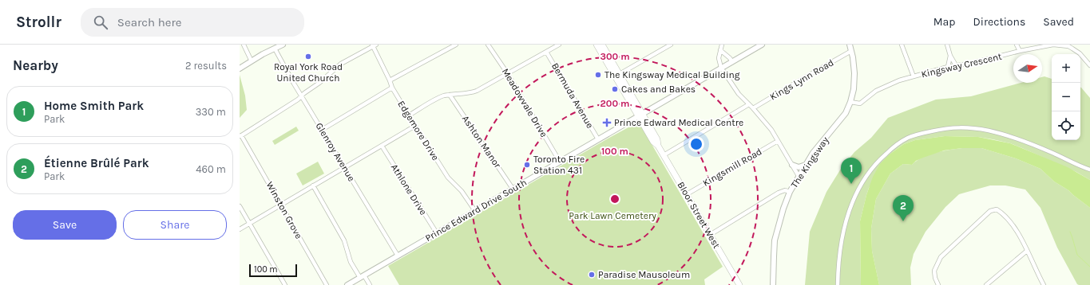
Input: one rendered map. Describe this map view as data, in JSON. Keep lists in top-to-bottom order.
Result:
{
  "streets": {
    "main road": ["Bloor Street West"],
    "street": [
      "Kingsway Crescent",
      "Kings Lynn Road",
      "Bermuda Avenue",
      "Meadowvale Drive",
      "Edgemore Drive",
      "Ashton Manor",
      "Glenroy Avenue",
      "The Kingsway",
      "Kingsmill Road",
      "Athlone Drive",
      "Winston Grove",
      "Prince Edward Drive South"
    ]
  },
  "crossings": [
    ["Kingsway Crescent", "The Kingsway"],
    ["Kings Lynn Road", "The Kingsway"],
    ["Bermuda Avenue", "Prince Edward Drive South"],
    ["Meadowvale Drive", "Prince Edward Drive South"],
    ["Edgemore Drive", "Prince Edward Drive South"],
    ["Ashton Manor", "Prince Edward Drive South"],
    ["Glenroy Avenue", "Prince Edward Drive South"],
    ["Kingsmill Road", "Bloor Street West"],
    ["Athlone Drive", "Prince Edward Drive South"],
    ["Prince Edward Drive South", "Bloor Street West"]
  ],
  "parks": ["Park Lawn Cemetery"],
  "places": {
    "other": [
      "Royal York Road United Church",
      "The Kingsway Medical Building",
      "Cakes and Bakes",
      "Toronto Fire Station 431",
      "Paradise Mausoleum"
    ],
    "health": ["Prince Edward Medical Centre"]
  },
  "scale_bar": "100 m",
  "north": "right",
  "page": {
    "header": "Strollr",
    "search": "Search here",
    "nav": ["Map", "Directions", "Saved"],
    "heading": ["Nearby", "2 results"],
    "map_buttons": ["+", "−"],
    "list": [
      {
        "mark": "1",
        "name": "Home Smith Park",
        "note": "Park",
        "value": "330 m"
      },
      {
        "mark": "2",
        "name": "Étienne Brûlé Park",
        "note": "Park",
        "value": "460 m"
      }
    ],
    "pins": ["1", "2"],
    "buttons": ["Save", "Share"],
    "scale": "100 m"
  },
  "rings": ["300 m", "200 m", "100 m"]
}
